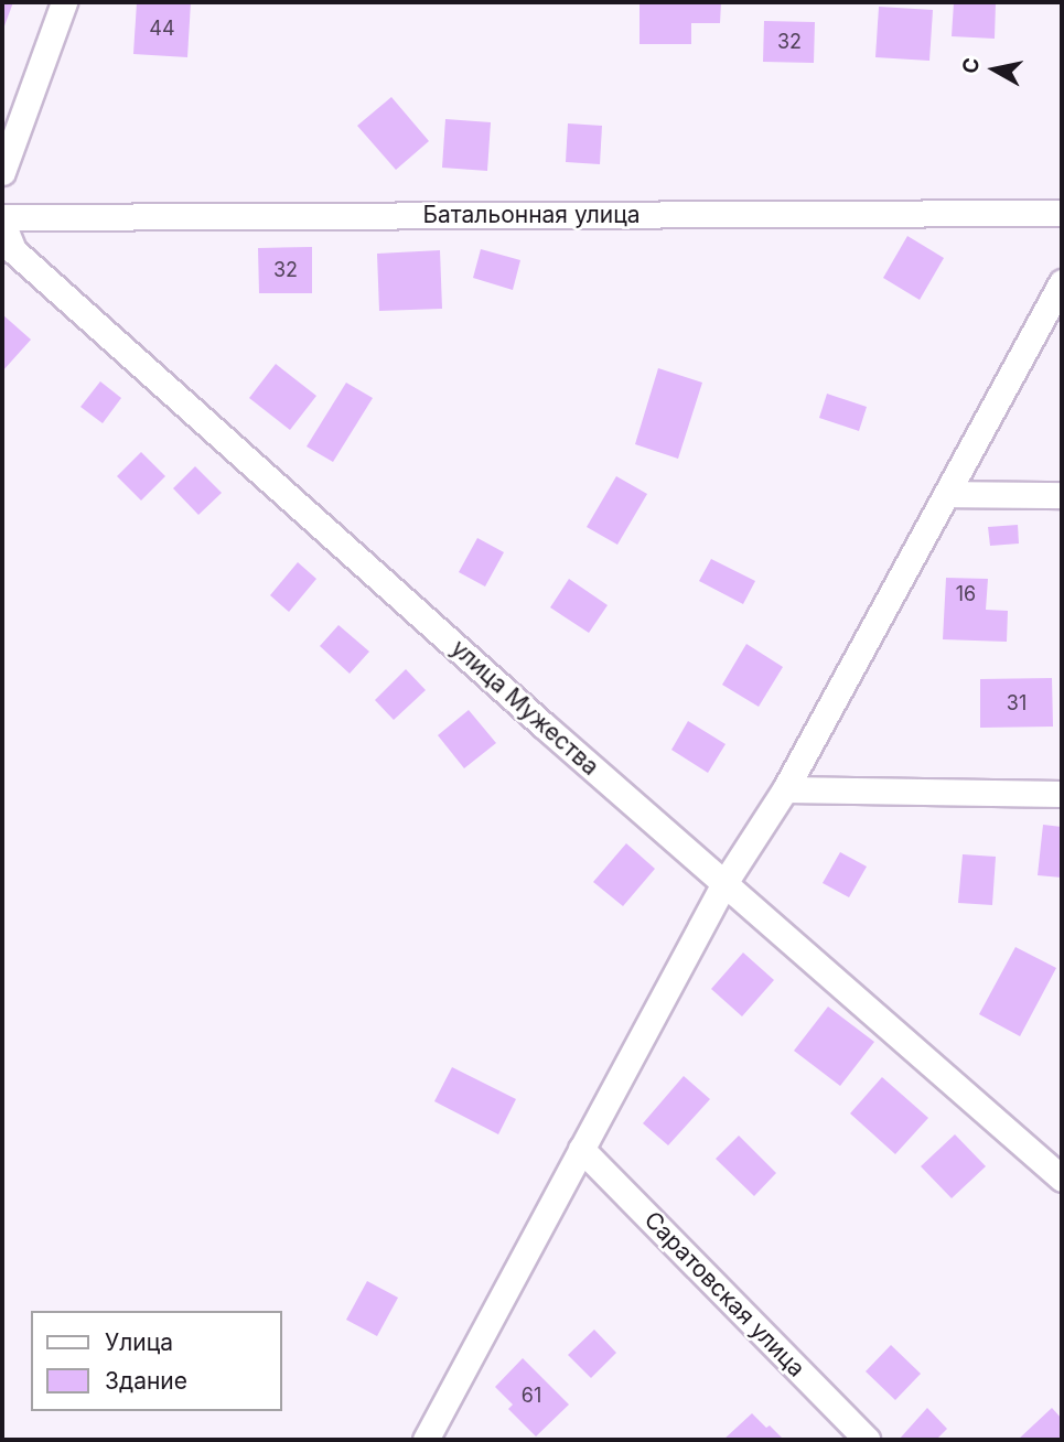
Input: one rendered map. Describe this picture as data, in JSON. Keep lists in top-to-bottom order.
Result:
{
  "streets": {
    "street": ["Батальонная улица", "улица Мужества", "Саратовская улица"]
  },
  "house_numbers": [
    "44",
    "32",
    "32",
    "16",
    "31",
    "61"
  ],
  "legend": ["Улица", "Здание"],
  "north": "left"
}
